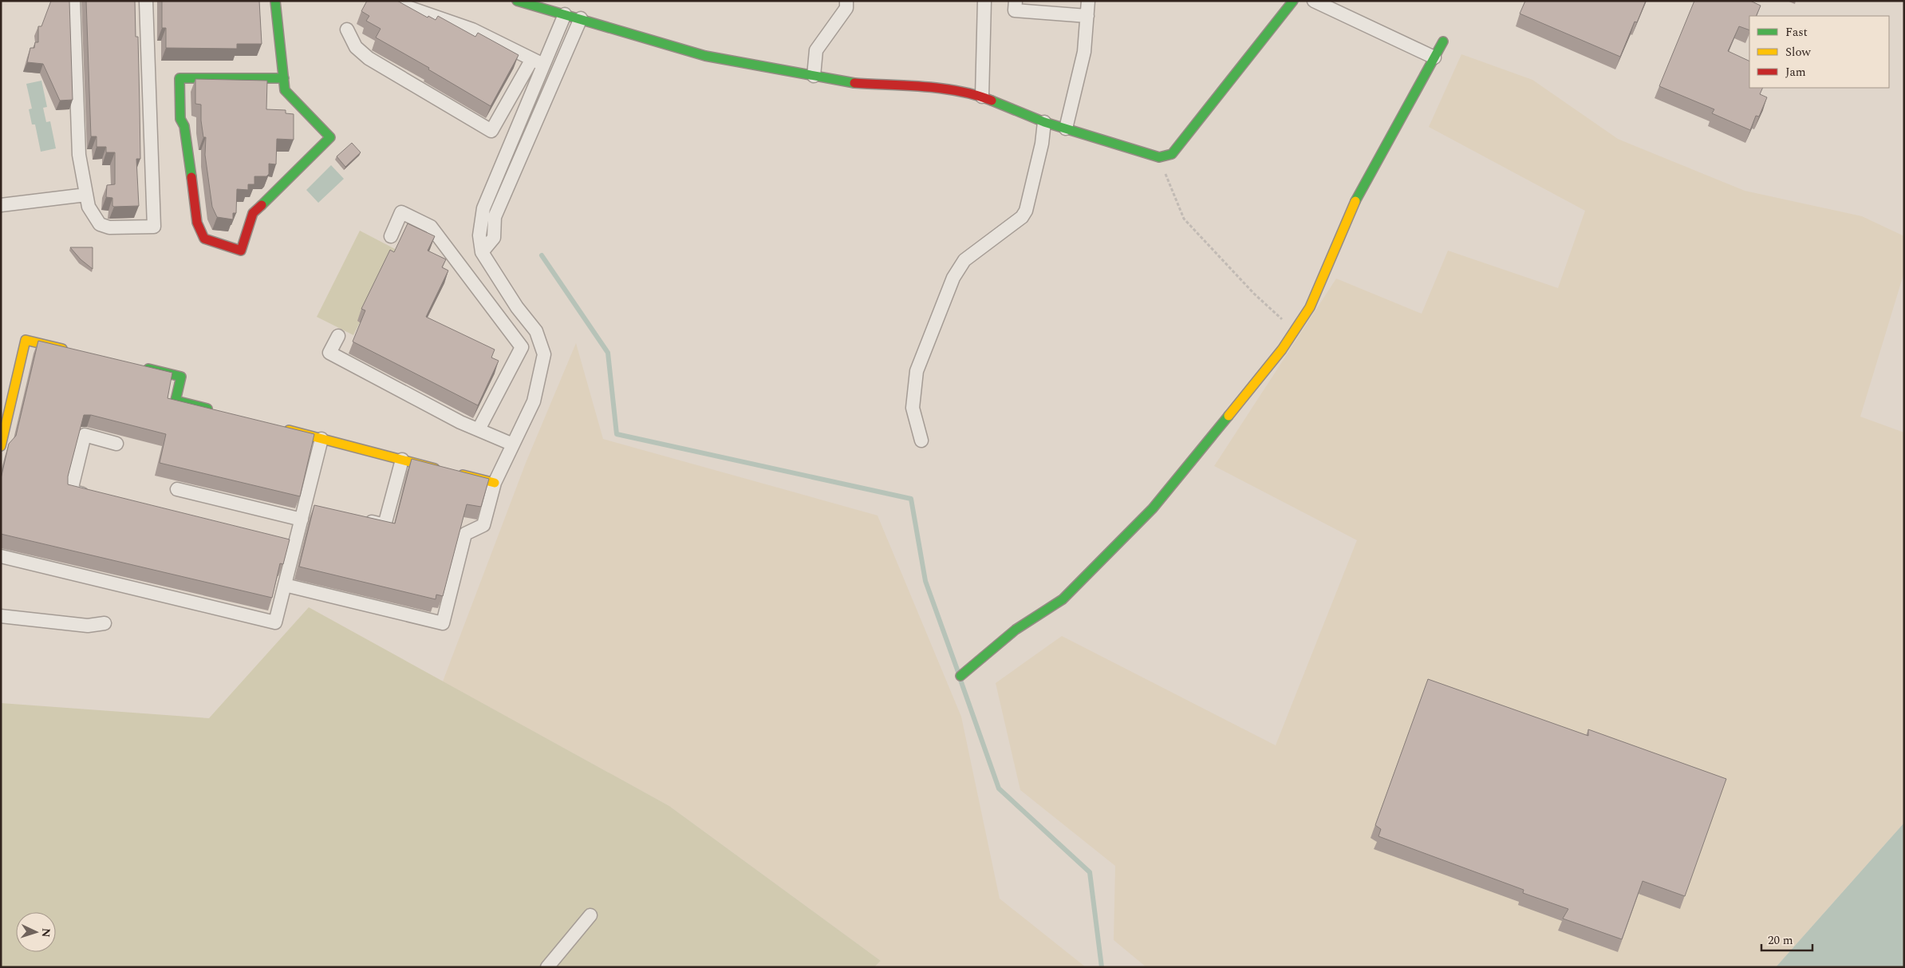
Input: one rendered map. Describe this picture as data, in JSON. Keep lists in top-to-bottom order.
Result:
{
  "legend": ["Fast", "Slow", "Jam"],
  "scale_bar": "20 m",
  "north": "right"
}
